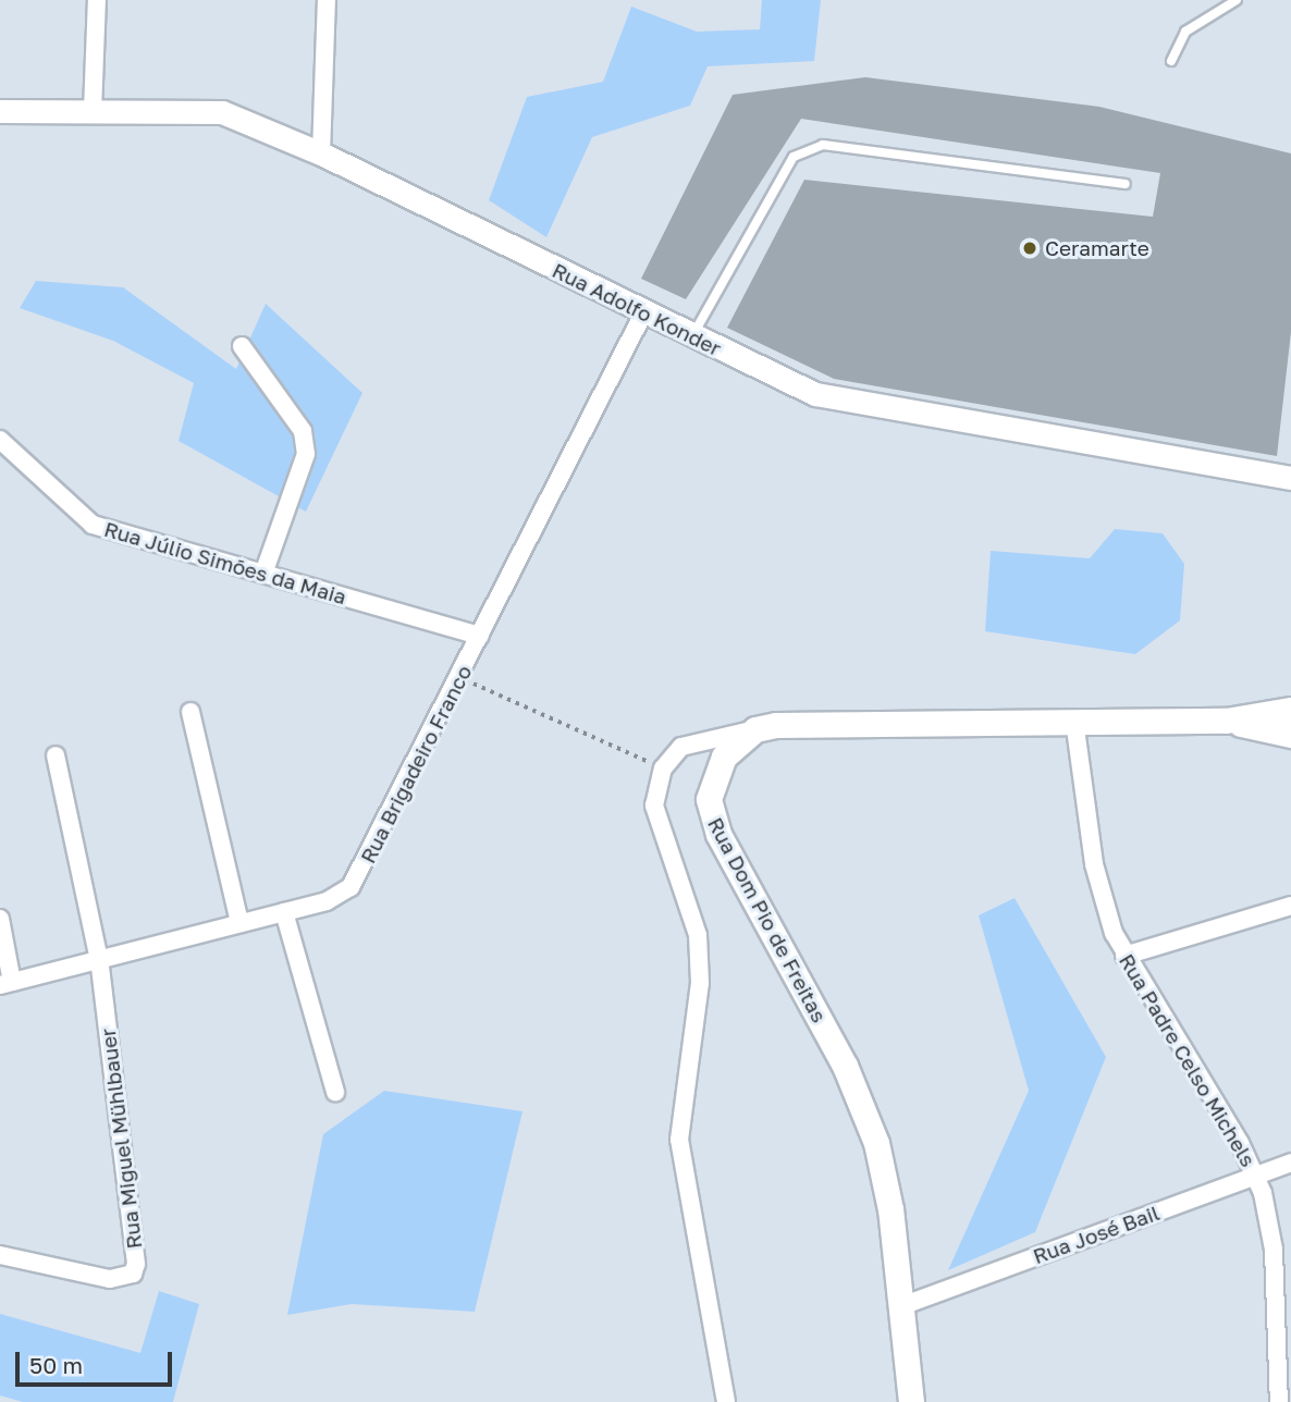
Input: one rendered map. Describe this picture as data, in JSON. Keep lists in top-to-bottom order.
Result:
{
  "streets": {
    "main road": ["Rua Dom Pio de Freitas"],
    "street": [
      "Rua Adolfo Konder",
      "Rua Júlio Simões da Maia",
      "Rua Brigadeiro Franco",
      "Rua Padre Celso Michels",
      "Rua Miguel Mühlbauer",
      "Rua José Bail"
    ]
  },
  "crossings": [
    ["Rua Adolfo Konder", "Rua Brigadeiro Franco"],
    ["Rua Júlio Simões da Maia", "Rua Brigadeiro Franco"],
    ["Rua Brigadeiro Franco", "Rua Miguel Mühlbauer"],
    ["Rua Dom Pio de Freitas", "Rua José Bail"],
    ["Rua Padre Celso Michels", "Rua José Bail"]
  ],
  "places": ["Ceramarte"],
  "scale_bar": "50 m"
}
